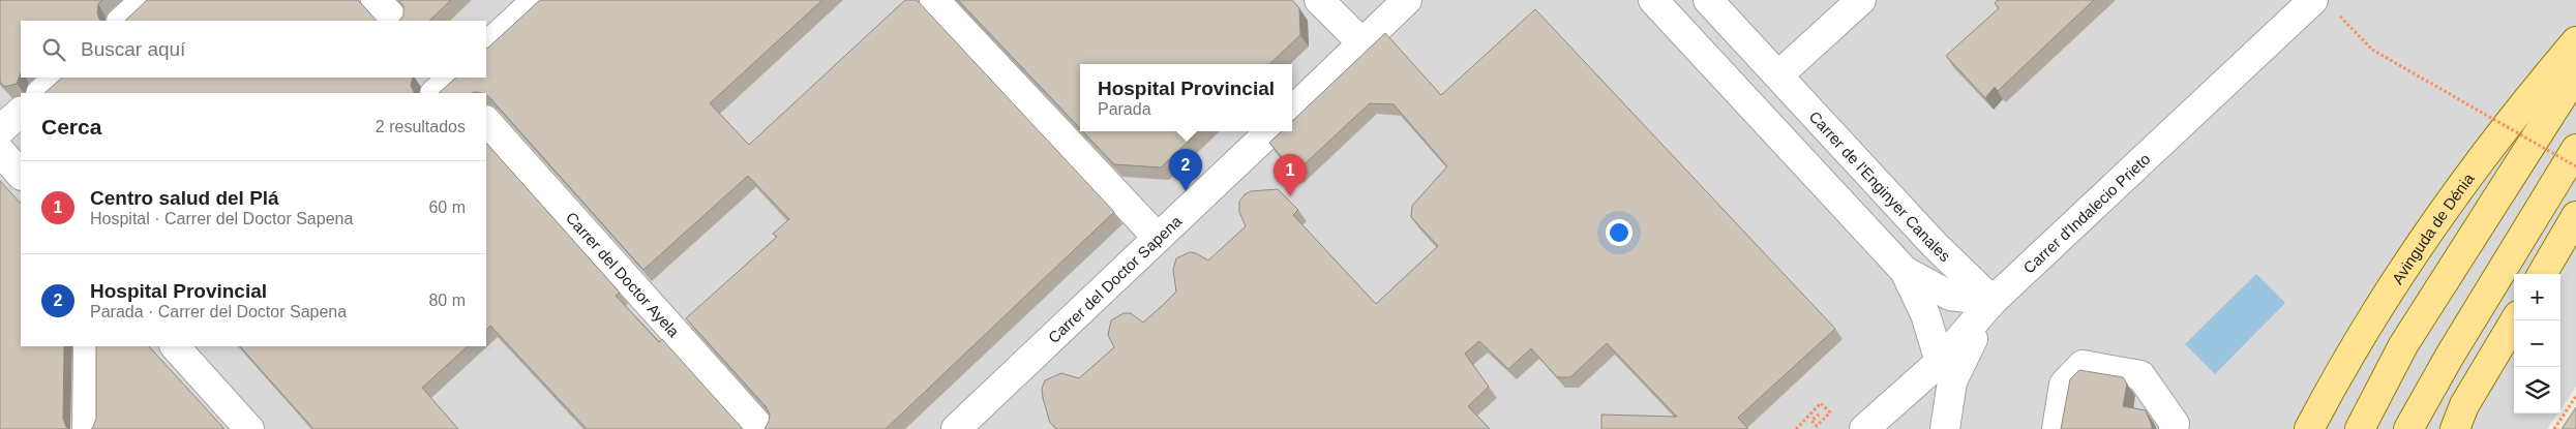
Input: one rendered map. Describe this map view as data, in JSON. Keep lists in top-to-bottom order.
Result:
{
  "streets": {
    "main road": ["Avinguda de Dénia"],
    "street": [
      "Carrer de l'Enginyer Canales",
      "Carrer d'Indalecio Prieto",
      "Carrer del Doctor Ayela",
      "Carrer del Doctor Sapena"
    ]
  },
  "crossings": [
    ["Carrer de l'Enginyer Canales", "Carrer d'Indalecio Prieto"]
  ],
  "page": {
    "search": "Buscar aquí",
    "popup": ["Hospital Provincial", "Parada"],
    "heading": ["Cerca", "2 resultados"],
    "pins": ["2", "1"],
    "list": [
      {
        "mark": "1",
        "name": "Centro salud del Plá",
        "note": "Hospital · Carrer del Doctor Sapena",
        "value": "60 m"
      },
      {
        "mark": "2",
        "name": "Hospital Provincial",
        "note": "Parada · Carrer del Doctor Sapena",
        "value": "80 m"
      }
    ],
    "map_buttons": ["+", "−"]
  }
}
